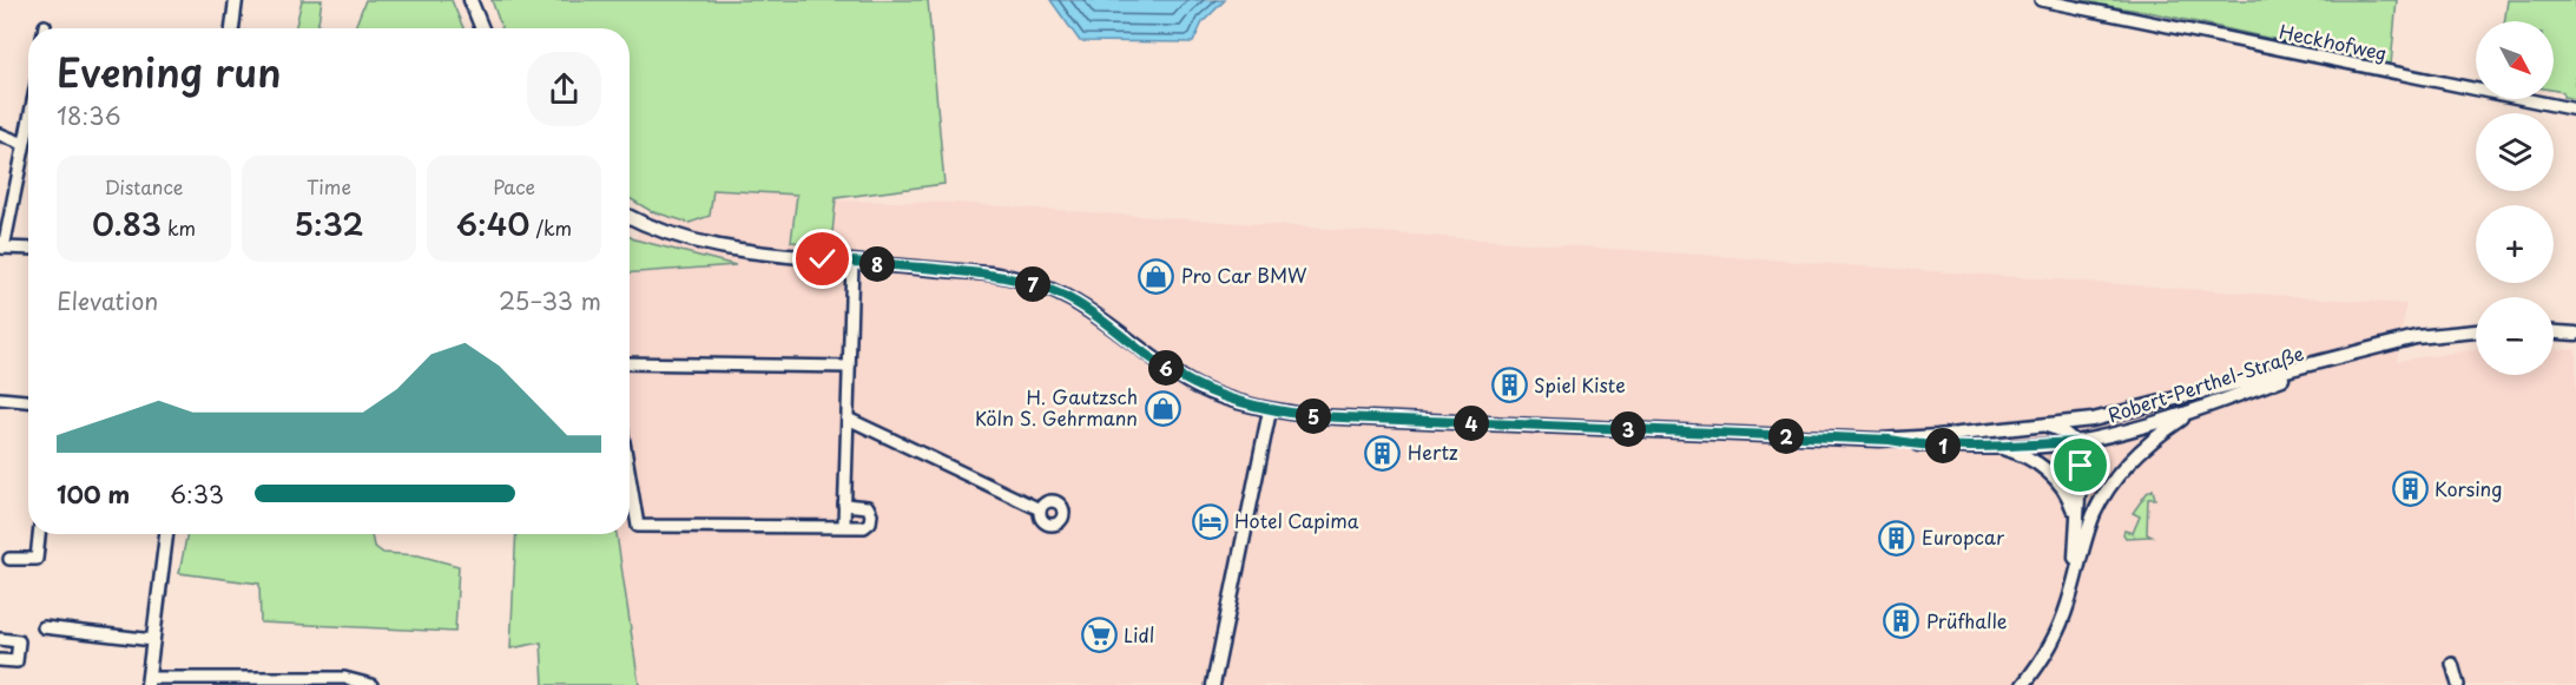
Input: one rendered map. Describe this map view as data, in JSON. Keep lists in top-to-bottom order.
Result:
{
  "streets": {
    "street": ["Heckhofweg", "Robert-Perthel-Straße"]
  },
  "places": {
    "shop": ["Pro Car BMW", "H. Gautzsch Köln S. Gehrmann"],
    "building": [
      "Spiel Kiste",
      "Hertz",
      "Korsing",
      "Europcar",
      "Prüfhalle"
    ],
    "hotel": ["Hotel Capima"],
    "supermarket": ["Lidl"]
  },
  "north": "bottom right",
  "page": {
    "map_buttons": ["+", "−"],
    "heading": ["Evening run", "18:36"],
    "stats": [
      ["Distance", "0.83 km"],
      ["Time", "5:32"],
      ["Pace", "6:40 /km"]
    ],
    "pins": [
      "8",
      "7",
      "6",
      "5",
      "4",
      "3",
      "2",
      "1"
    ],
    "chart": ["Elevation", "25–33 m"],
    "list": [
      {
        "name": "100 m",
        "note": "6:33"
      }
    ]
  }
}
